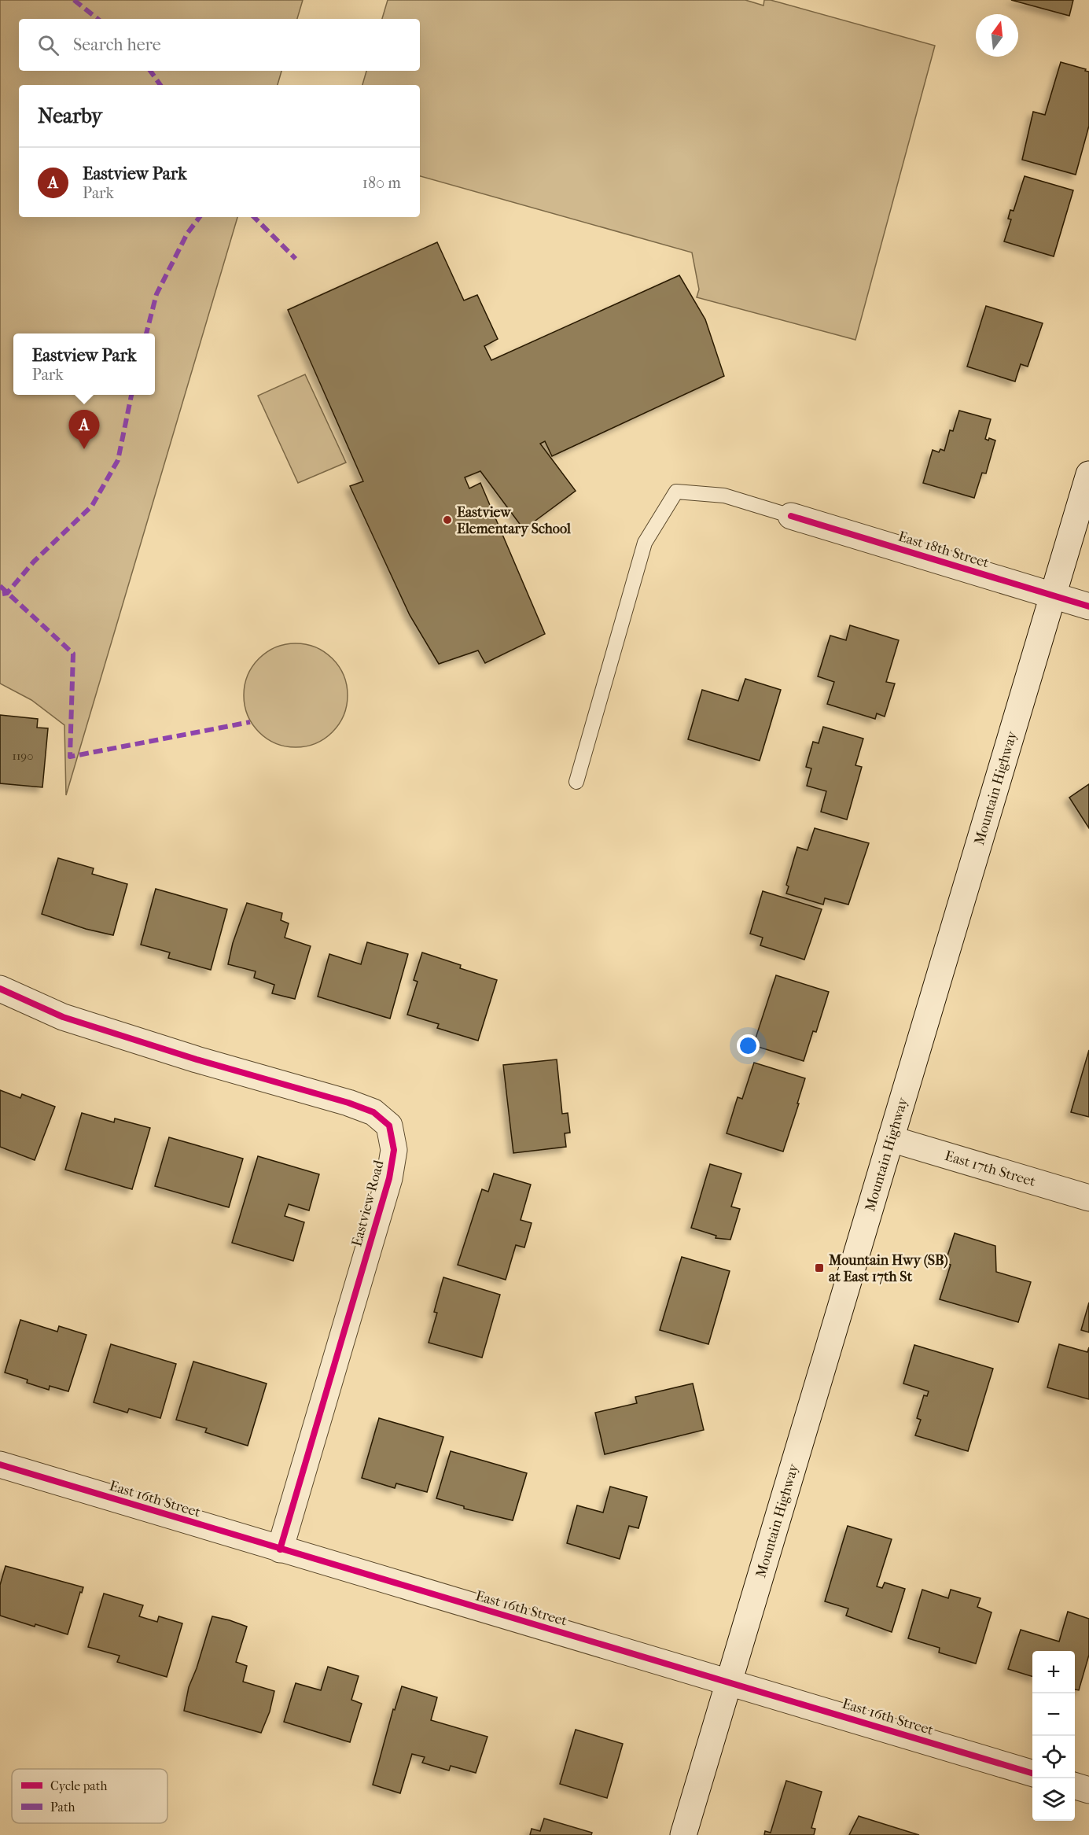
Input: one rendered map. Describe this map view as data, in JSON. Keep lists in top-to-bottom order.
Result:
{
  "streets": {
    "street": [
      "East 18th Street",
      "Mountain Highway",
      "East 17th Street",
      "Eastview Road",
      "East 16th Street"
    ]
  },
  "crossings": [
    ["East 18th Street", "Mountain Highway"],
    ["Mountain Highway", "East 17th Street"],
    ["Mountain Highway", "East 16th Street"],
    ["Eastview Road", "East 16th Street"]
  ],
  "places": {
    "other": ["Eastview Elementary School"],
    "transit": ["Mountain Hwy (SB) at East 17th St"]
  },
  "house_numbers": ["1190"],
  "legend": ["Cycle path", "Path"],
  "north": "top",
  "page": {
    "search": "Search here",
    "heading": "Nearby",
    "list": [
      {
        "mark": "A",
        "name": "Eastview Park",
        "note": "Park",
        "value": "180 m"
      }
    ],
    "popup": ["Eastview Park", "Park"],
    "pins": "A",
    "map_buttons": ["+", "−"]
  }
}
